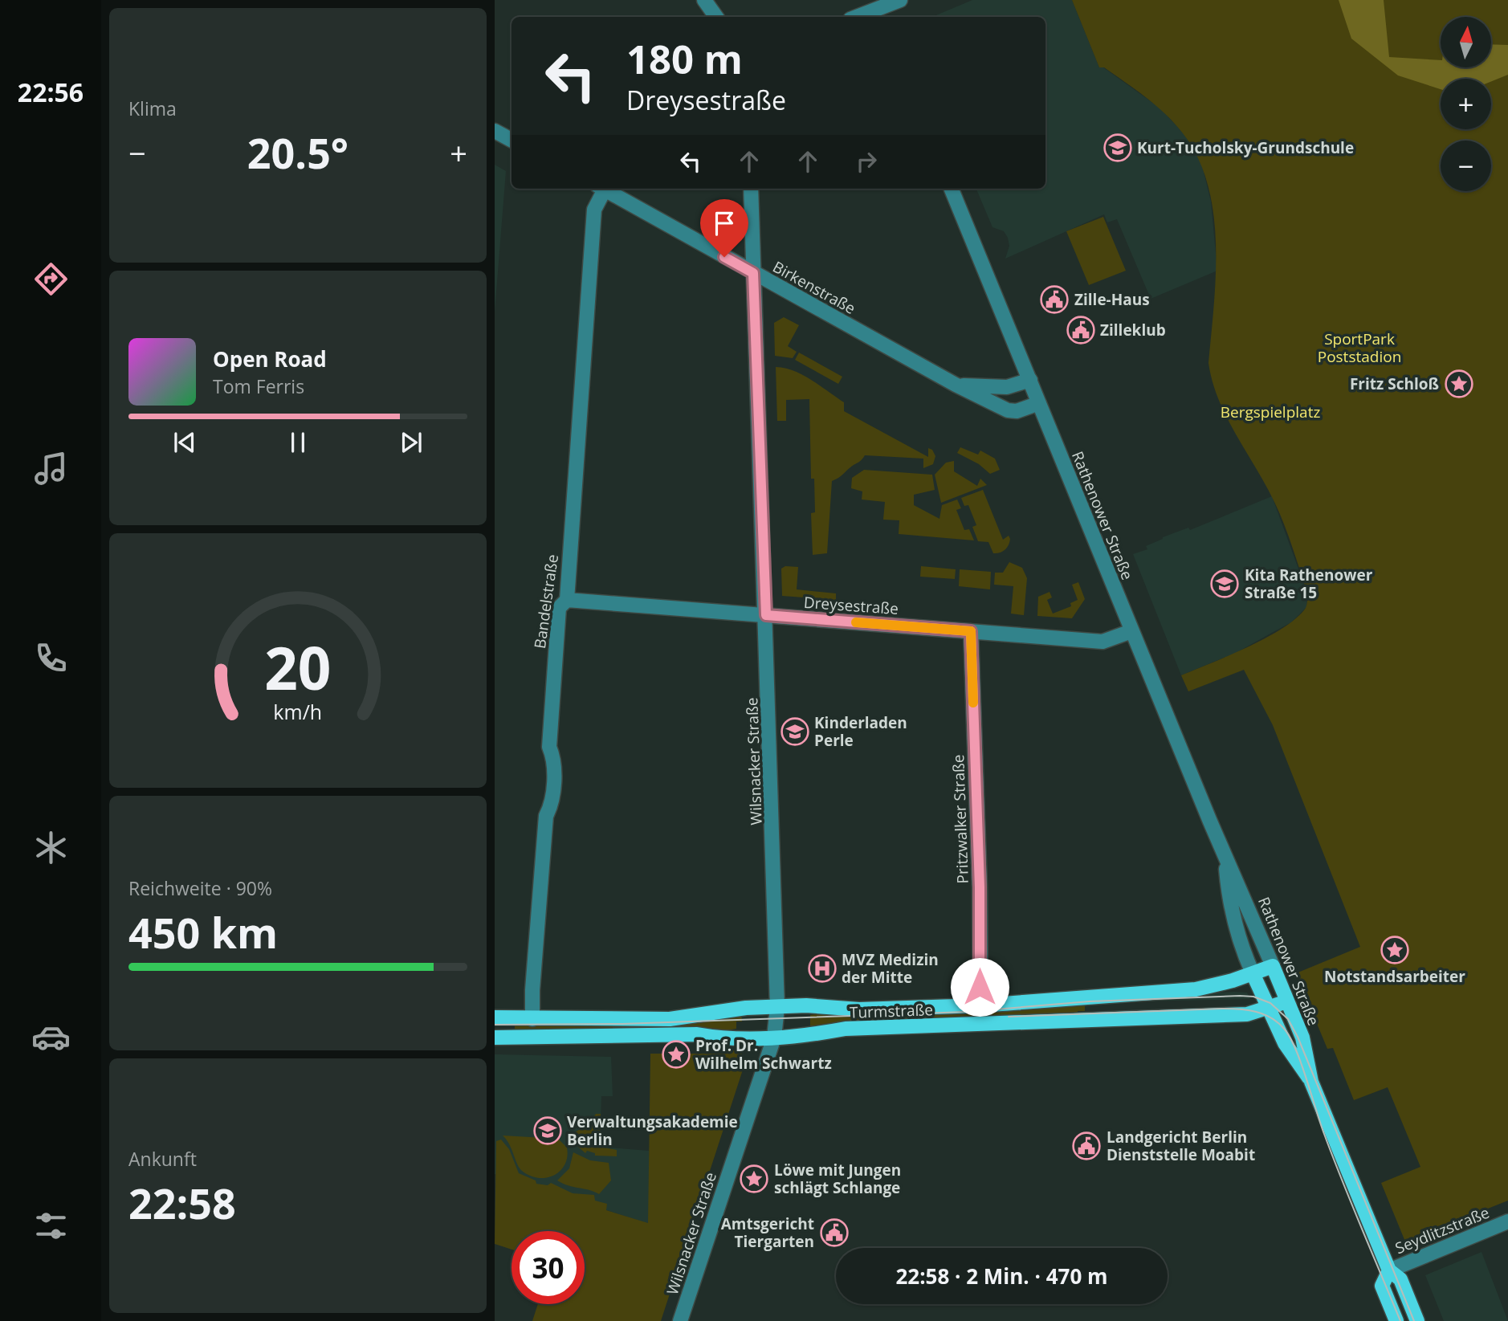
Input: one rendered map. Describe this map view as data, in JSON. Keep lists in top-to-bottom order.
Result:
{
  "streets": {
    "main road": ["Rathenower Straße", "Turmstraße"],
    "street": [
      "Birkenstraße",
      "Bandelstraße",
      "Dreysestraße",
      "Wilsnacker Straße",
      "Pritzwalker Straße",
      "Seydlitzstraße"
    ]
  },
  "crossings": [
    ["Birkenstraße", "Rathenower Straße"],
    ["Birkenstraße", "Wilsnacker Straße"],
    ["Rathenower Straße", "Dreysestraße"],
    ["Rathenower Straße", "Turmstraße"],
    ["Rathenower Straße", "Seydlitzstraße"],
    ["Bandelstraße", "Dreysestraße"],
    ["Bandelstraße", "Turmstraße"],
    ["Dreysestraße", "Wilsnacker Straße"],
    ["Dreysestraße", "Pritzwalker Straße"],
    ["Wilsnacker Straße", "Turmstraße"],
    ["Pritzwalker Straße", "Turmstraße"]
  ],
  "parks": ["SportPark Poststadion", "Bergspielplatz"],
  "places": {
    "school or university": [
      "Kurt-Tucholsky-Grundschule",
      "Kita Rathenower Straße 15",
      "Kinderladen Perle",
      "Verwaltungsakademie Berlin"
    ],
    "public building": [
      "Zille-Haus",
      "Zilleklub",
      "Landgericht Berlin Dienststelle Moabit",
      "Amtsgericht Tiergarten"
    ],
    "place": [
      "Fritz Schloß",
      "Notstandsarbeiter",
      "Prof. Dr. Wilhelm Schwartz",
      "Löwe mit Jungen schlägt Schlange"
    ],
    "hospital": ["MVZ Medizin der Mitte"]
  },
  "north": "top",
  "page": {
    "tabs": "22:56",
    "tile": [
      "Klima",
      ["Reichweite · 90%", "450 km"],
      ["Ankunft", "22:58"]
    ],
    "map_buttons": ["+", "−"],
    "turn": ["180 m", "Dreysestraße"],
    "heat": ["−", "20.5°", "+"],
    "song": ["Open Road", "Tom Ferris"],
    "limit": "30",
    "trip": "22:58 · 2 Min. · 470 m",
    "gauge": ["20", "km/h"]
  }
}
